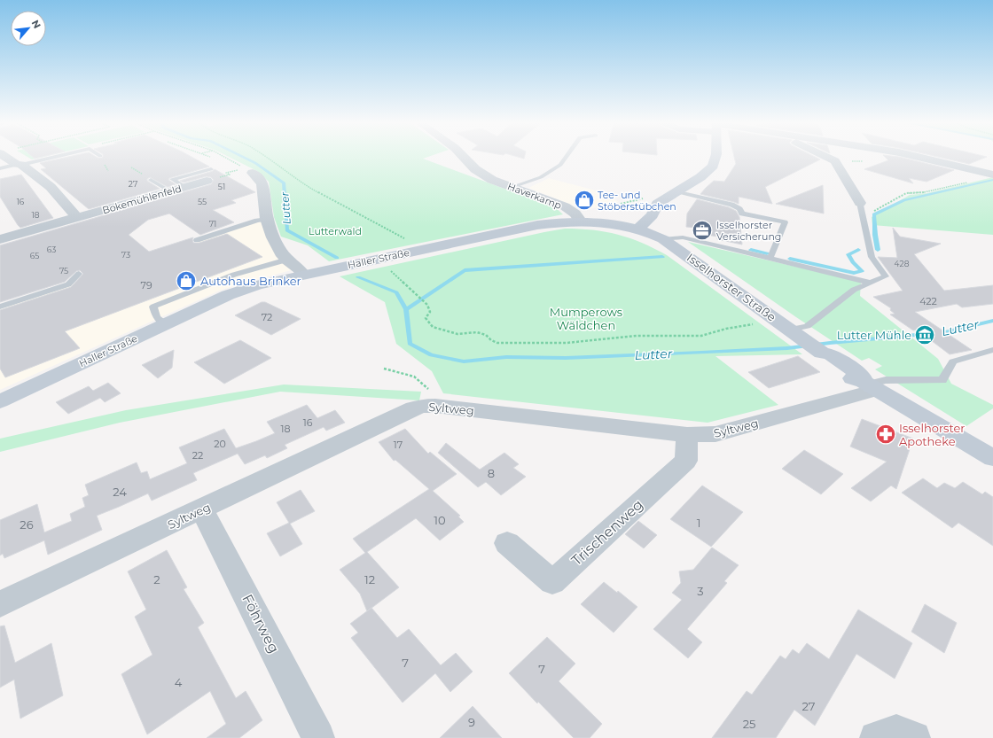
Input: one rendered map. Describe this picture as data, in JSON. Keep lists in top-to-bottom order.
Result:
{
  "streets": {
    "street": [
      "Haverkamp",
      "Bokemühlenfeld",
      "Haller Straße",
      "Isselhorster Straße",
      "Syltweg",
      "Trischenweg",
      "Föhrweg"
    ]
  },
  "crossings": [
    ["Haverkamp", "Haller Straße"],
    ["Haller Straße", "Isselhorster Straße"],
    ["Isselhorster Straße", "Syltweg"],
    ["Syltweg", "Trischenweg"],
    ["Syltweg", "Föhrweg"]
  ],
  "water": ["Lutter"],
  "parks": ["Lutterwald", "Mumperows Wäldchen"],
  "places": {
    "shop": ["Tee- und Stöberstübchen", "Autohaus Brinker"],
    "office": ["Isselhorster Versicherung"],
    "museum": ["Lutter Mühle"],
    "pharmacy": ["Isselhorster Apotheke"]
  },
  "house_numbers": [
    "27",
    "51",
    "16",
    "55",
    "18",
    "71",
    "63",
    "73",
    "65",
    "428",
    "75",
    "79",
    "422",
    "72",
    "16",
    "18",
    "20",
    "17",
    "22",
    "8",
    "24",
    "10",
    "1",
    "26",
    "2",
    "12",
    "3",
    "7",
    "7",
    "4",
    "27",
    "9",
    "25"
  ],
  "north": "top right"
}
